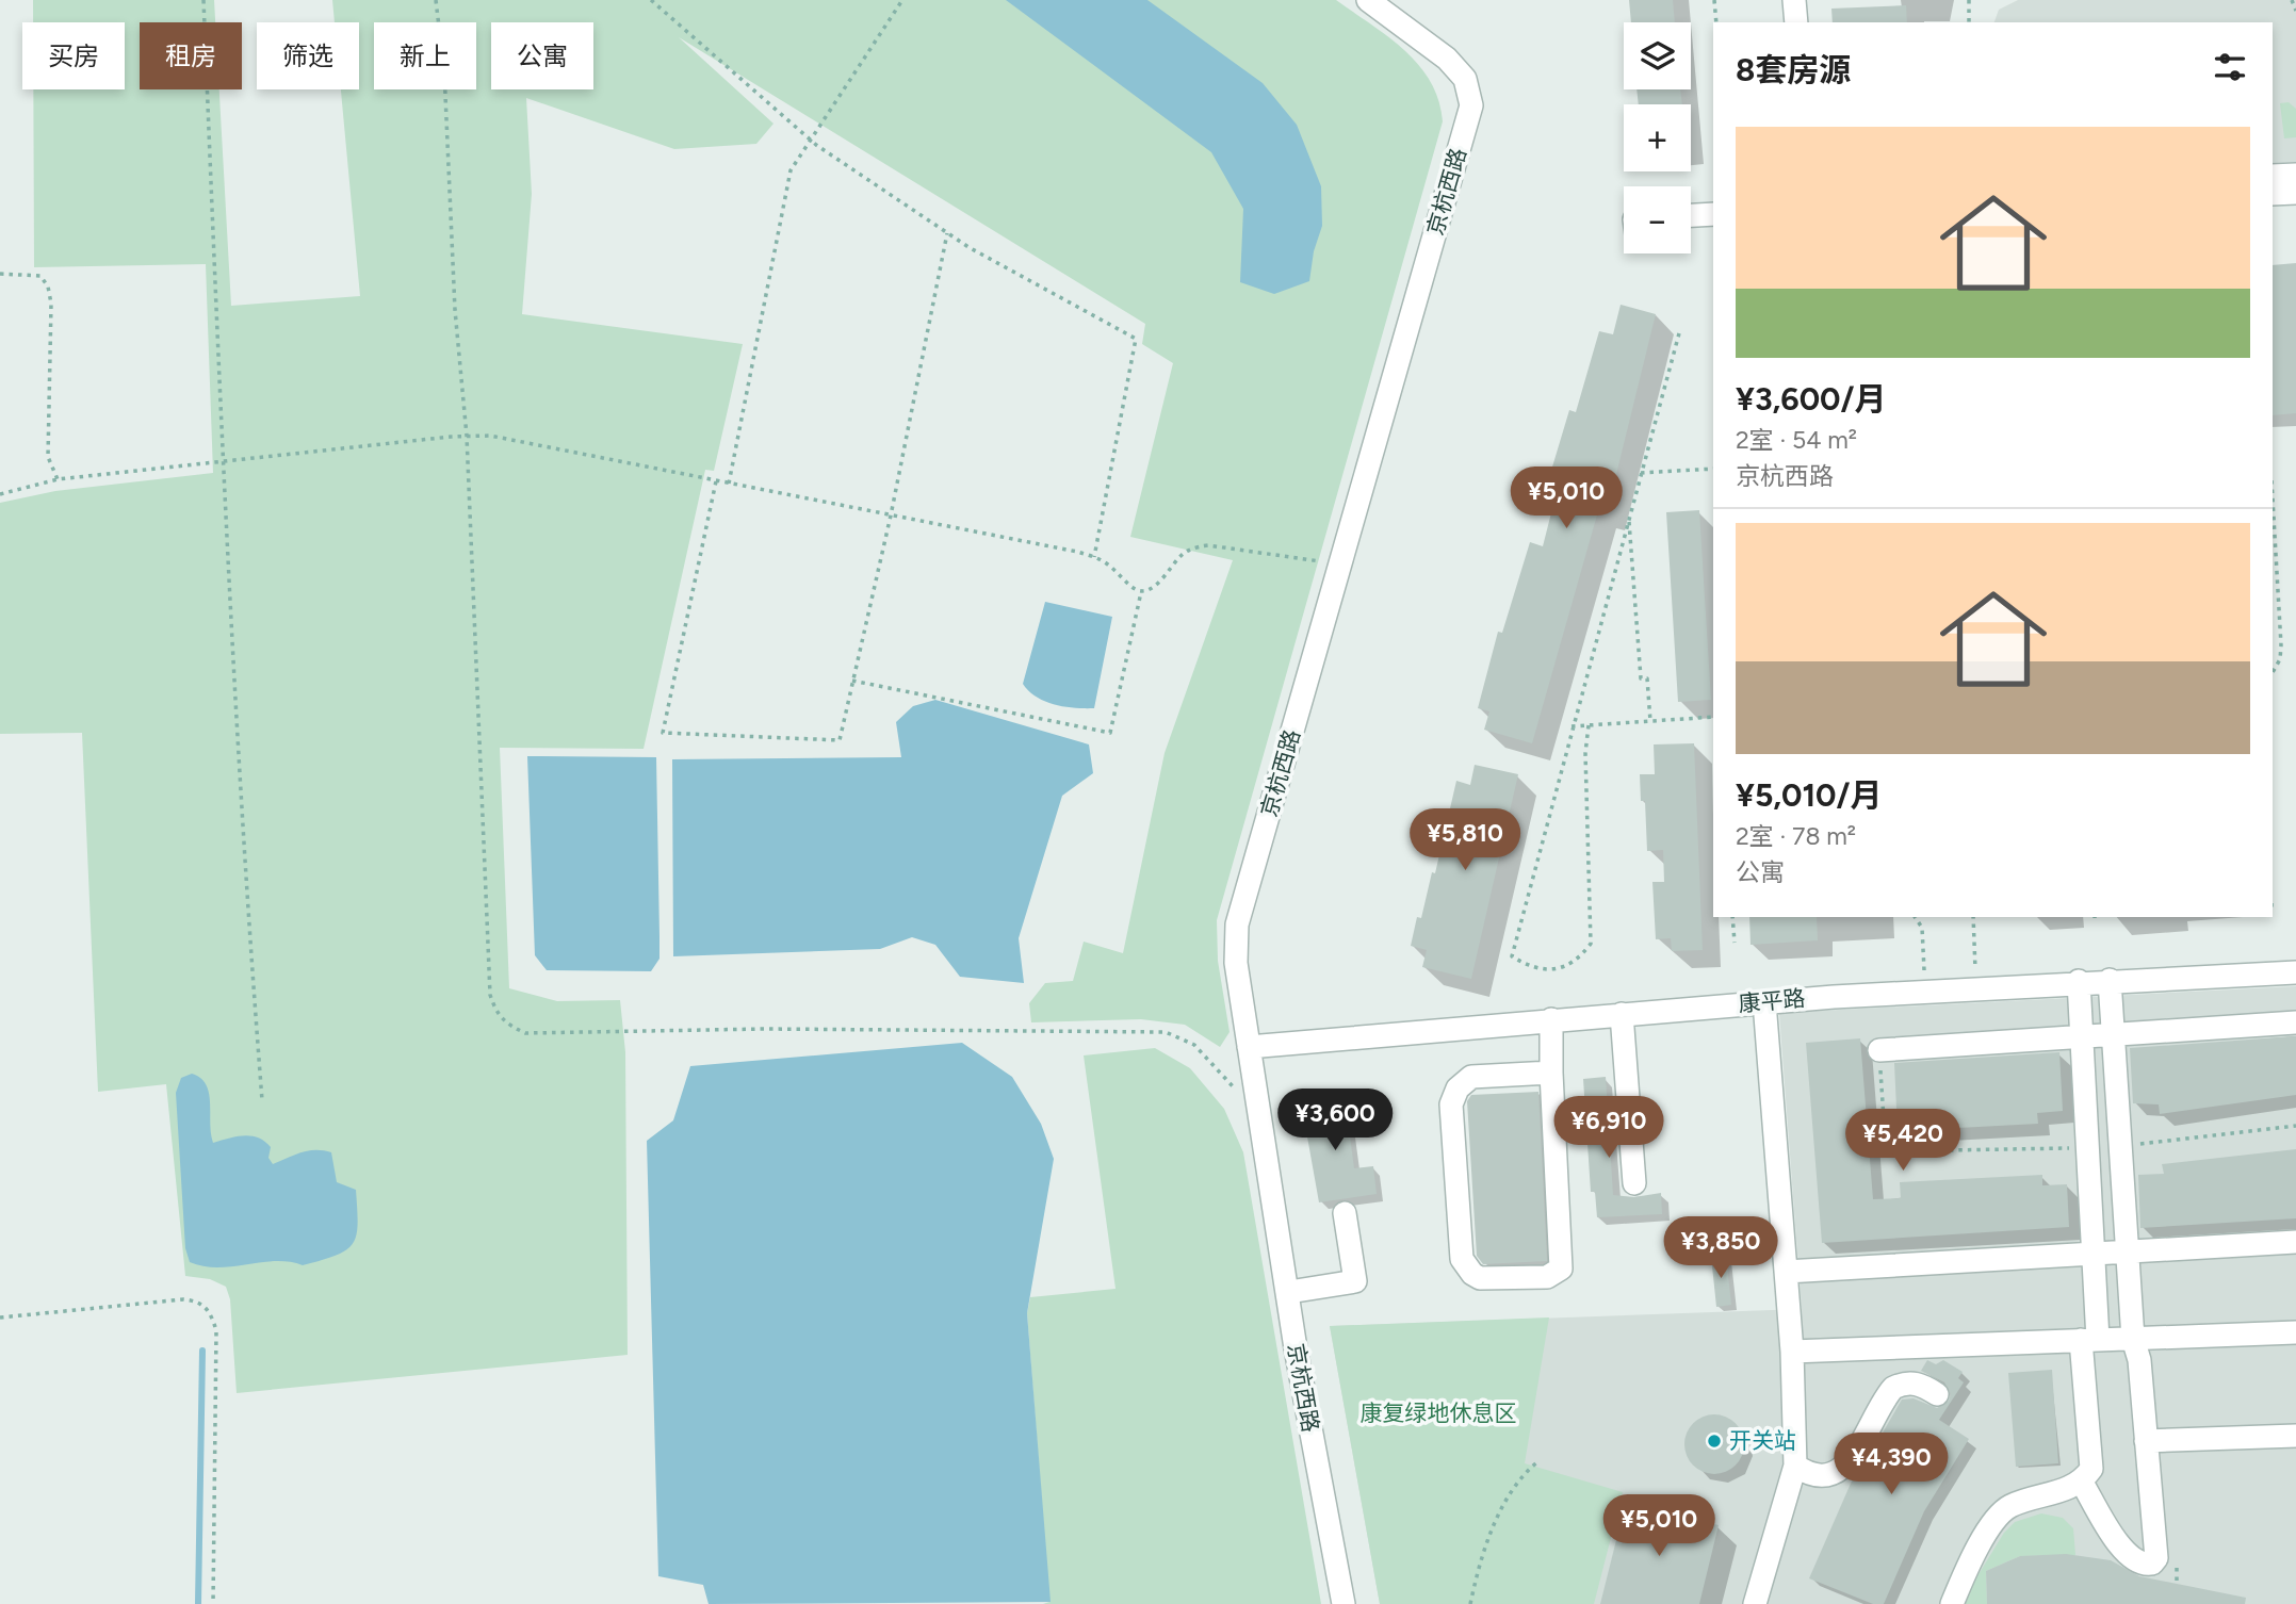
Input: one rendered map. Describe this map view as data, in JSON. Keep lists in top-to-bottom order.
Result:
{
  "streets": {
    "street": ["京杭西路", "康平路"]
  },
  "crossings": [
    ["京杭西路", "康平路"]
  ],
  "parks": ["康复绿地休息区"],
  "places": ["开关站"],
  "page": {
    "map_buttons": ["+", "−"],
    "chip": [
      "买房",
      "租房",
      "筛选",
      "新上",
      "公寓"
    ],
    "heading": "8套房源",
    "list": [
      {
        "name": "¥3,600/月",
        "note": "2室 · 54 m² · 京杭西路"
      },
      {
        "name": "¥5,010/月",
        "note": "2室 · 78 m² · 公寓"
      }
    ],
    "price": [
      "¥5,010",
      "¥5,810",
      "¥3,600",
      "¥6,910",
      "¥5,420",
      "¥3,850",
      "¥4,390",
      "¥5,010"
    ]
  }
}
